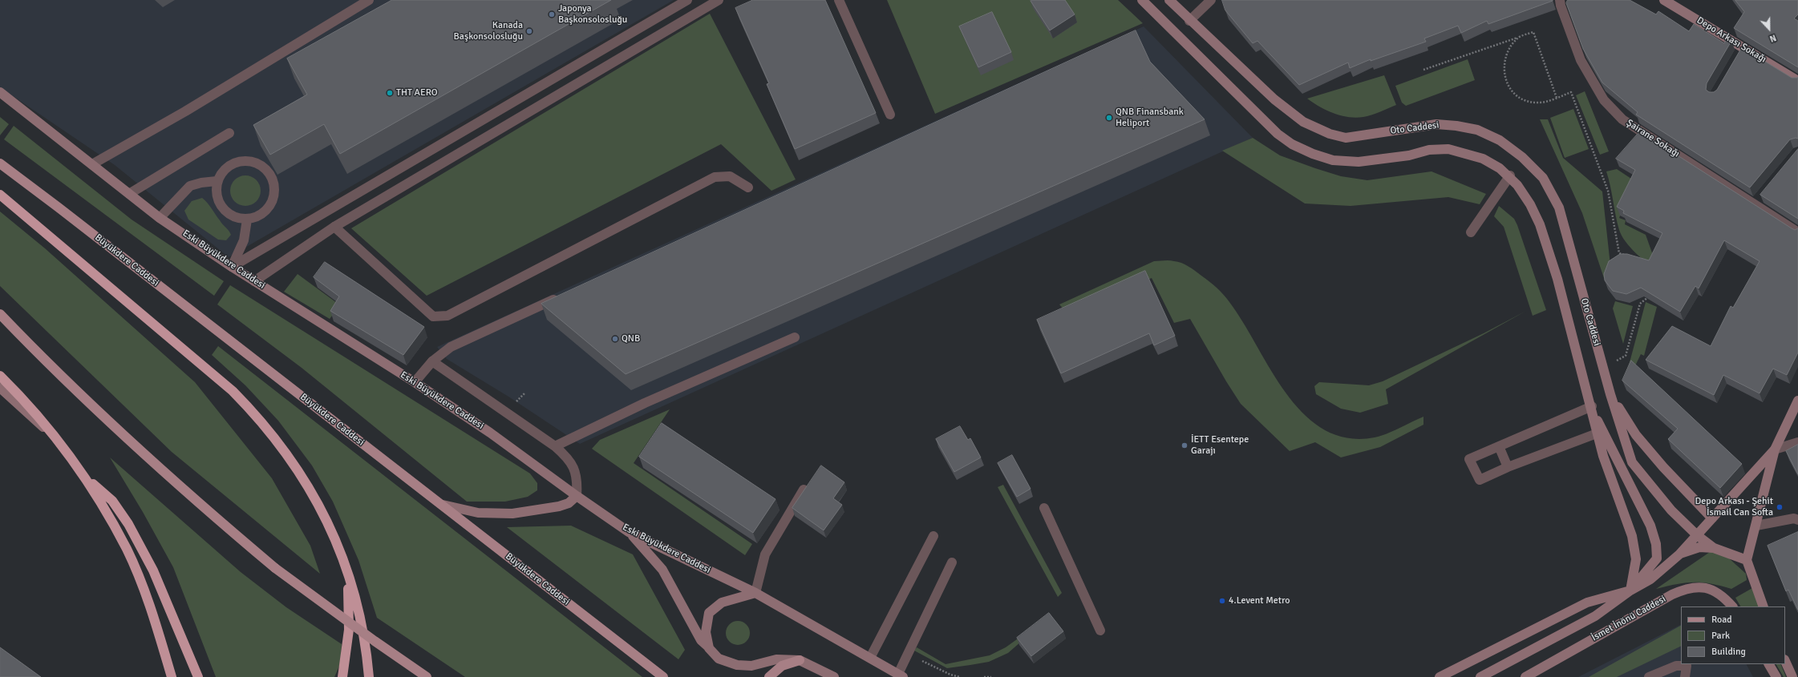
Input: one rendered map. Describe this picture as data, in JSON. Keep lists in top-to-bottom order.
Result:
{
  "streets": {
    "main road": ["Büyükdere Caddesi"],
    "street": [
      "Depo Arkası Sokağı",
      "Oto Caddesi",
      "Şairane Sokağı",
      "Eski Büyükdere Caddesi",
      "İsmet İnönü Caddesi"
    ]
  },
  "crossings": [
    ["Oto Caddesi", "İsmet İnönü Caddesi"]
  ],
  "places": [
    "Japonya Başkonsolosluğu",
    "Kanada Başkonsolosluğu",
    "THT AERO",
    "QNB Finansbank Heliport",
    "QNB",
    "İETT Esentepe Garajı",
    "Depo Arkası - Şehit İsmail Can Softa",
    "4.Levent Metro"
  ],
  "legend": ["Road", "Park", "Building"],
  "north": "bottom"
}
